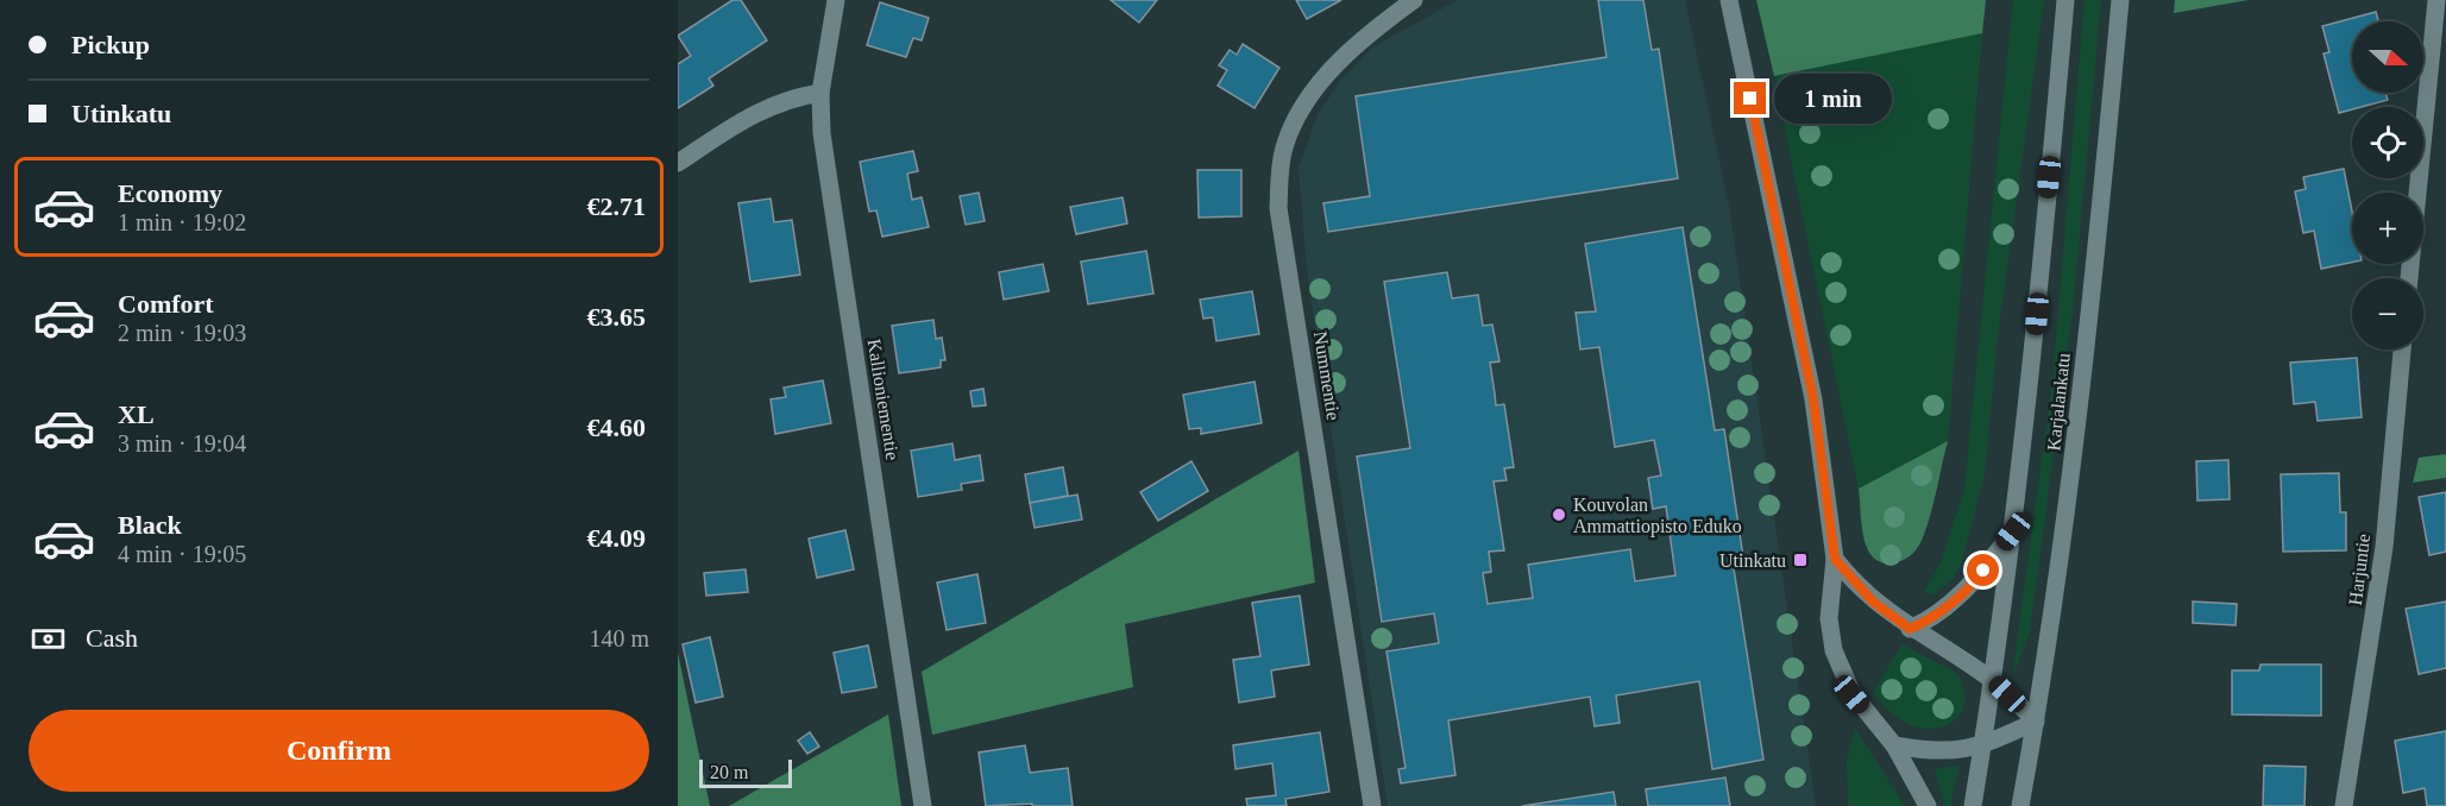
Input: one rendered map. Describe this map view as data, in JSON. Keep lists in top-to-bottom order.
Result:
{
  "streets": {
    "street": [
      "Nummentie",
      "Kallioniementie",
      "Karjalankatu",
      "Harjuntie"
    ]
  },
  "places": {
    "other": ["Kouvolan Ammattiopisto Eduko"],
    "transit": ["Utinkatu"]
  },
  "scale_bar": "20 m",
  "north": "right",
  "page": {
    "banner": ["Pickup", "Utinkatu"],
    "map_buttons": ["+", "−"],
    "bubble": "1 min",
    "list": [
      {
        "name": "Economy",
        "note": "1 min · 19:02",
        "value": "€2.71"
      },
      {
        "name": "Comfort",
        "note": "2 min · 19:03",
        "value": "€3.65"
      },
      {
        "name": "XL",
        "note": "3 min · 19:04",
        "value": "€4.60"
      },
      {
        "name": "Black",
        "note": "4 min · 19:05",
        "value": "€4.09"
      }
    ],
    "pay": ["Cash", "140 m"],
    "buttons": "Confirm",
    "scale": "20 m"
  }
}
